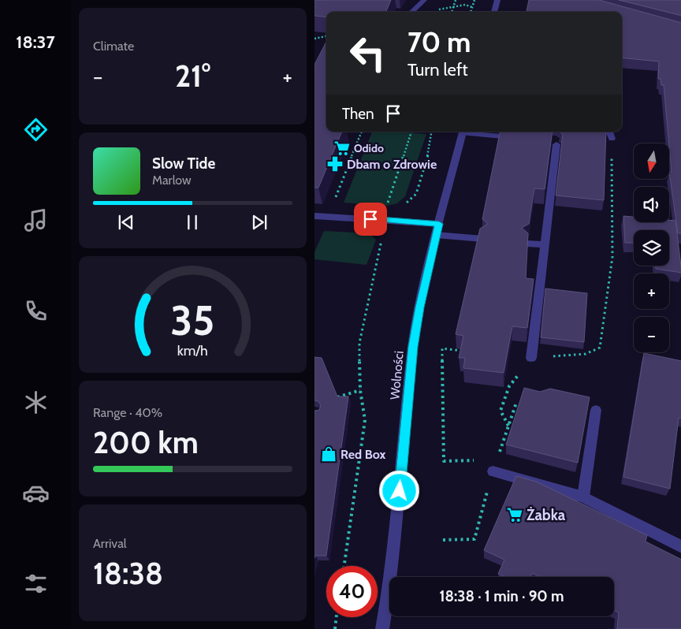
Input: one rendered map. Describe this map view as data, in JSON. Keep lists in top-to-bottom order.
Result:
{
  "streets": {
    "street": ["Wolności"]
  },
  "places": {
    "supermarket": ["Odido", "Żabka"],
    "pharmacy": ["Dbam o Zdrowie"],
    "shop": ["Red Box"]
  },
  "north": "bottom",
  "page": {
    "tabs": "18:37",
    "tile": [
      "Climate",
      ["Range · 40%", "200 km"],
      ["Arrival", "18:38"]
    ],
    "turn": ["70 m", "Turn left"],
    "heat": ["−", "21°", "+"],
    "then": "Then",
    "map_buttons": ["+", "−"],
    "song": ["Slow Tide", "Marlow"],
    "limit": "40",
    "trip": "18:38 · 1 min · 90 m",
    "gauge": ["35", "km/h"]
  }
}
